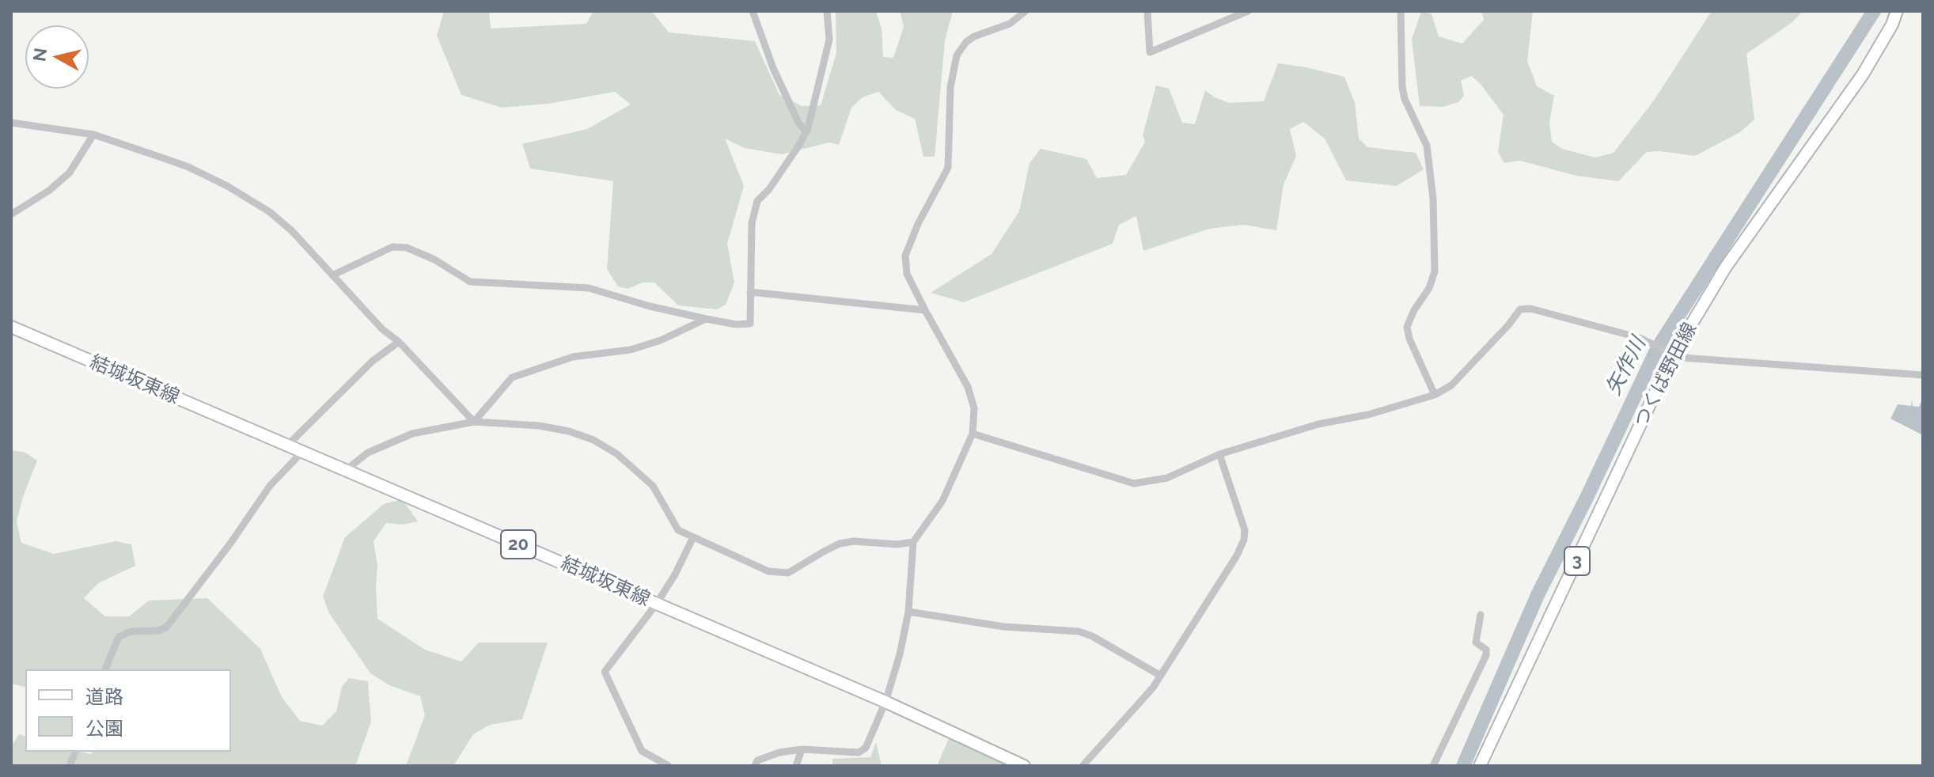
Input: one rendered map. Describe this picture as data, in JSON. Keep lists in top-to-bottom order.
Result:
{
  "streets": {
    "main road": [
      "つくば野田線",
      "結城坂東線",
      "20",
      "3"
    ]
  },
  "water": ["矢作川"],
  "legend": ["道路", "公園"],
  "north": "left"
}
